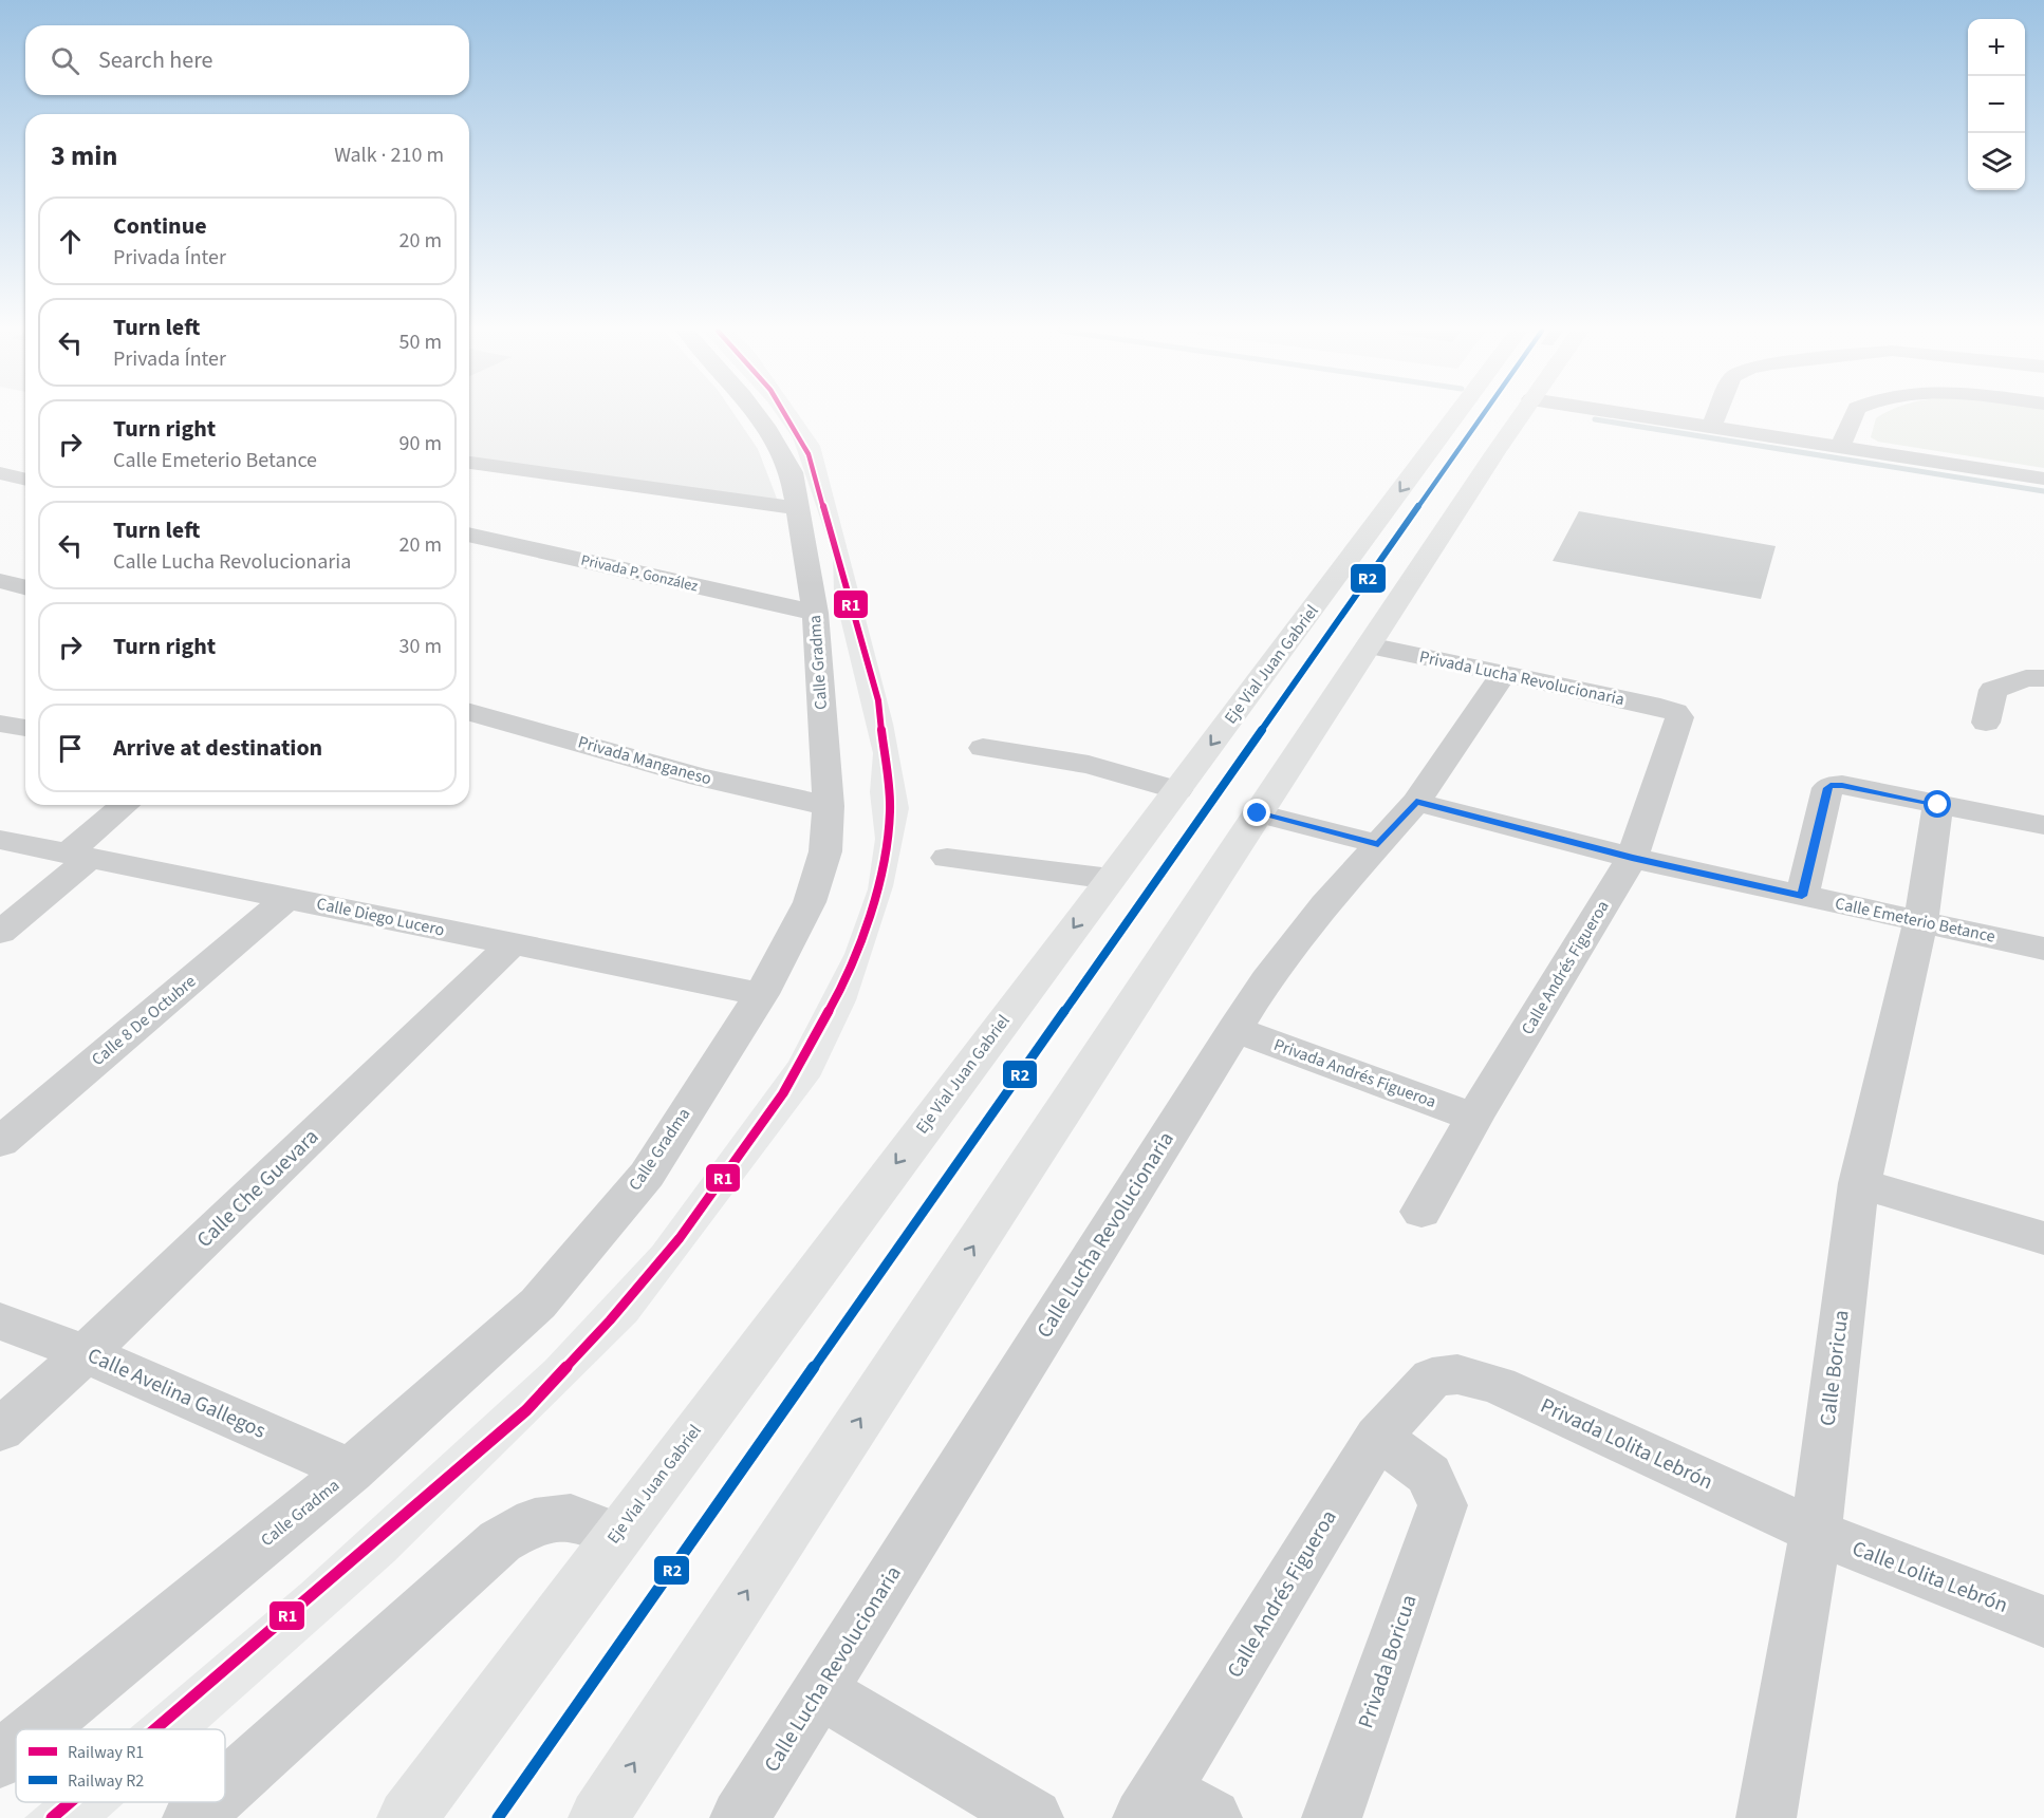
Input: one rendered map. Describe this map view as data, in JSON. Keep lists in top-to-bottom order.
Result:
{
  "streets": {
    "main road": ["Eje Vial Juan Gabriel"],
    "street": [
      "Privada P. González",
      "Calle Gradma",
      "Privada Lucha Revolucionaria",
      "Privada Manganeso",
      "Calle Diego Lucero",
      "Calle Emeterio Betance",
      "Calle Andrés Figueroa",
      "Calle 8 De Octubre",
      "Privada Andrés Figueroa",
      "Calle Che Guevara",
      "Calle Lucha Revolucionaria",
      "Calle Boricua",
      "Calle Avelina Gallegos",
      "Privada Lolita Lebrón",
      "Calle Lolita Lebrón",
      "Privada Boricua"
    ]
  },
  "crossings": [
    ["Privada P. González", "Calle Gradma"],
    ["Calle Gradma", "Privada Manganeso"],
    ["Calle Gradma", "Calle Diego Lucero"],
    ["Calle Gradma", "Calle Avelina Gallegos"],
    ["Privada Lucha Revolucionaria", "Calle Andrés Figueroa"],
    ["Privada Lucha Revolucionaria", "Calle Lucha Revolucionaria"],
    ["Calle Diego Lucero", "Calle 8 De Octubre"],
    ["Calle Diego Lucero", "Calle Che Guevara"],
    ["Calle Emeterio Betance", "Calle Andrés Figueroa"],
    ["Calle Emeterio Betance", "Calle Lucha Revolucionaria"],
    ["Calle Emeterio Betance", "Calle Boricua"],
    ["Calle Andrés Figueroa", "Privada Andrés Figueroa"],
    ["Calle Andrés Figueroa", "Privada Lolita Lebrón"],
    ["Calle Andrés Figueroa", "Privada Boricua"],
    ["Privada Andrés Figueroa", "Calle Lucha Revolucionaria"],
    ["Calle Che Guevara", "Calle Avelina Gallegos"],
    ["Calle Boricua", "Privada Lolita Lebrón"],
    ["Calle Boricua", "Calle Lolita Lebrón"],
    ["Privada Lolita Lebrón", "Calle Lolita Lebrón"]
  ],
  "lines": ["rail line R1", "rail line R2"],
  "legend": ["Railway R1", "Railway R2"],
  "page": {
    "map_buttons": ["+", "−"],
    "search": "Search here",
    "heading": ["3 min", "Walk · 210 m"],
    "list": [
      ["Continue", "Privada Ínter", "20 m"],
      ["Turn left", "Privada Ínter", "50 m"],
      ["Turn right", "Calle Emeterio Betance", "90 m"],
      ["Turn left", "Calle Lucha Revolucionaria", "20 m"],
      ["Turn right", "30 m"],
      "Arrive at destination"
    ]
  }
}
